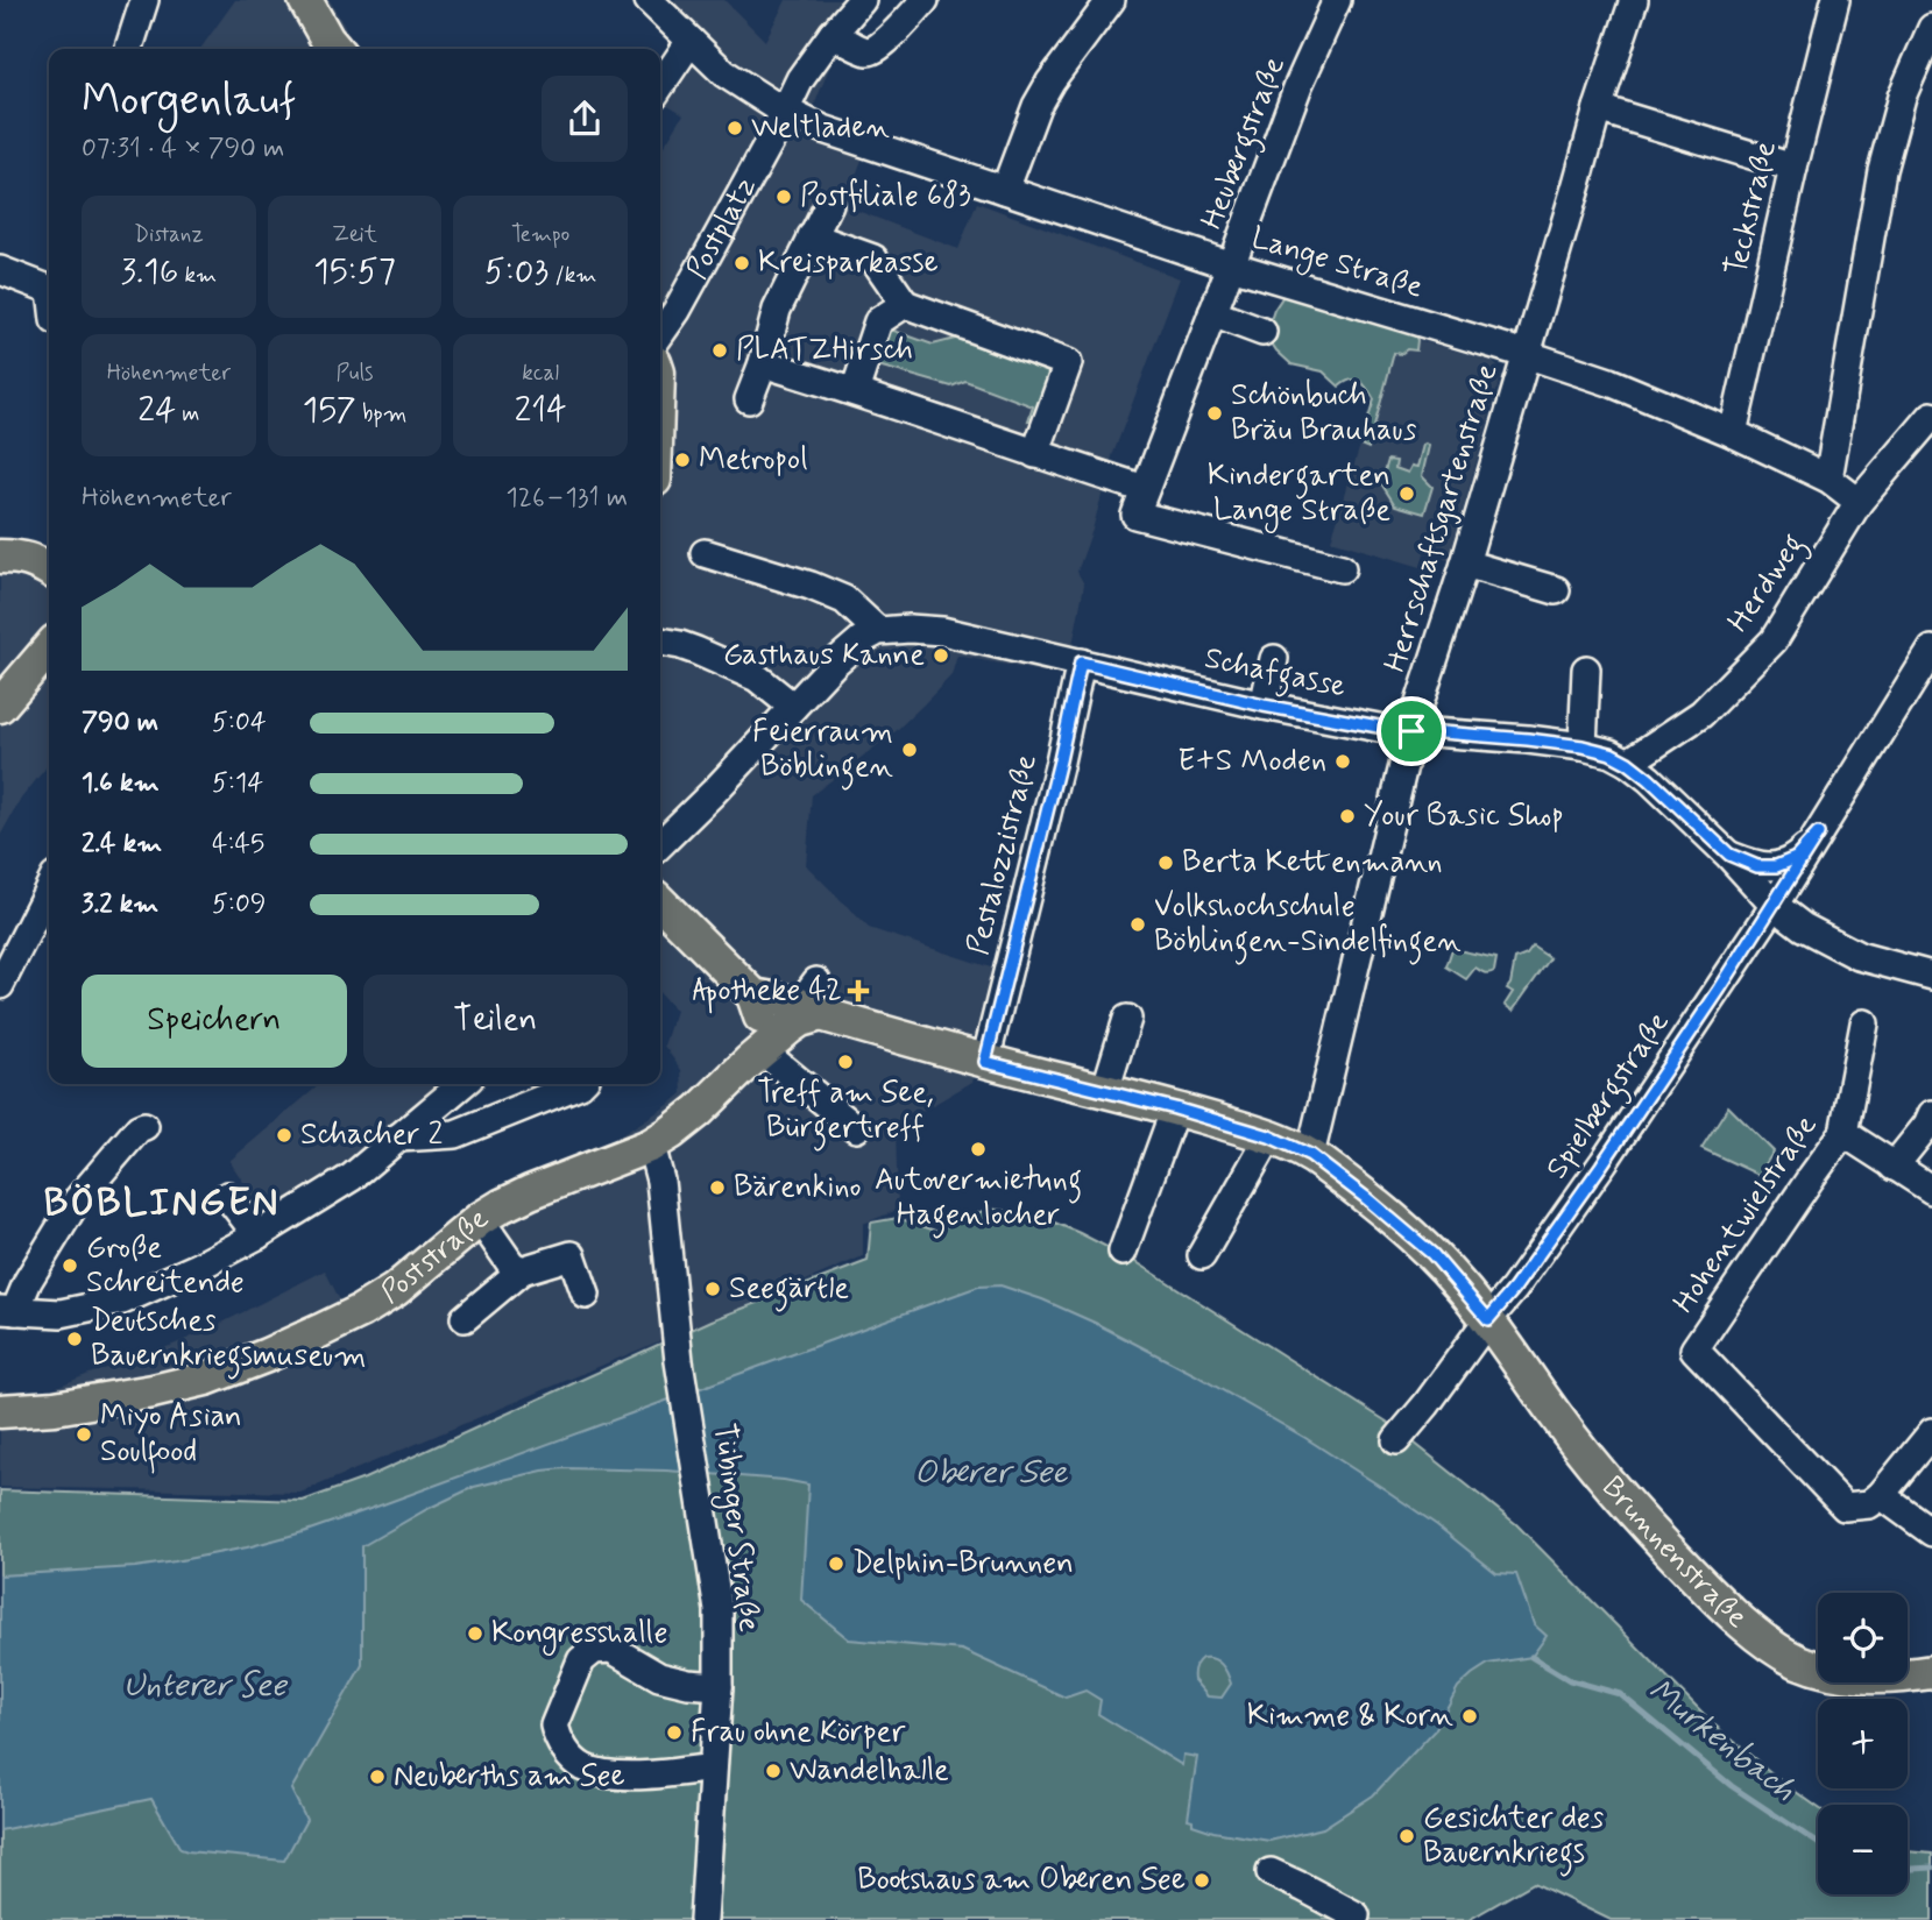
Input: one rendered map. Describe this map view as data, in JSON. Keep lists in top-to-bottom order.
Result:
{
  "streets": {
    "main road": ["Poststraße", "Brunnenstraße"],
    "street": [
      "Heubergstraße",
      "Teckstraße",
      "Postplatz",
      "Lange Straße",
      "Herrschaftsgartenstraße",
      "Herdweg",
      "Schafgasse",
      "Pestalozzistraße",
      "Spielbergstraße",
      "Hohentwielstraße",
      "Tübinger Straße"
    ]
  },
  "crossings": [
    ["Heubergstraße", "Lange Straße"],
    ["Teckstraße", "Lange Straße"],
    ["Postplatz", "Lange Straße"],
    ["Lange Straße", "Herrschaftsgartenstraße"],
    ["Lange Straße", "Herdweg"],
    ["Herrschaftsgartenstraße", "Schafgasse"],
    ["Herrschaftsgartenstraße", "Brunnenstraße"],
    ["Herdweg", "Schafgasse"],
    ["Schafgasse", "Pestalozzistraße"],
    ["Schafgasse", "Spielbergstraße"],
    ["Pestalozzistraße", "Brunnenstraße"],
    ["Spielbergstraße", "Brunnenstraße"],
    ["Poststraße", "Tübinger Straße"],
    ["Poststraße", "Brunnenstraße"]
  ],
  "districts": ["BÖBLINGEN"],
  "water": ["Oberer See", "Unterer See", "Murkenbach"],
  "places": {
    "other": [
      "Weltladen",
      "Postfiliale 683",
      "Kreisparkasse",
      "PLATZHirsch",
      "Schönbuch Bräu Brauhaus",
      "Metropol",
      "Kindergarten Lange Straße",
      "Gasthaus Kanne",
      "Feierraum Böblingen",
      "E+S Moden",
      "Your Basic Shop",
      "Berta Kettenmann",
      "Volkshochschule Böblingen-Sindelfingen",
      "Treff am See, Bürgertreff",
      "Schacher 2",
      "Autovermietung Hagenlocher",
      "Bärenkino",
      "Große Schreitende",
      "Seegärtle",
      "Deutsches Bauernkriegsmuseum",
      "Miyo Asian Soulfood",
      "Delphin-Brunnen",
      "Kongresshalle",
      "Kimme & Korn",
      "Frau ohne Körper",
      "Wandelhalle",
      "Neuberths am See",
      "Gesichter des Bauernkriegs",
      "Bootshaus am Oberen See"
    ],
    "health": ["Apotheke 42"]
  },
  "page": {
    "heading": ["Morgenlauf", "07:31 · 4 × 790 m"],
    "stats": [
      ["Distanz", "3.16 km"],
      ["Zeit", "15:57"],
      ["Tempo", "5:03 /km"],
      ["Höhenmeter", "24 m"],
      ["Puls", "157 bpm"],
      ["kcal", "214"]
    ],
    "chart": ["Höhenmeter", "126–131 m"],
    "list": [
      {
        "name": "790 m",
        "note": "5:04"
      },
      {
        "name": "1.6 km",
        "note": "5:14"
      },
      {
        "name": "2.4 km",
        "note": "4:45"
      },
      {
        "name": "3.2 km",
        "note": "5:09"
      }
    ],
    "buttons": ["Speichern", "Teilen"],
    "map_buttons": ["+", "−"]
  }
}
